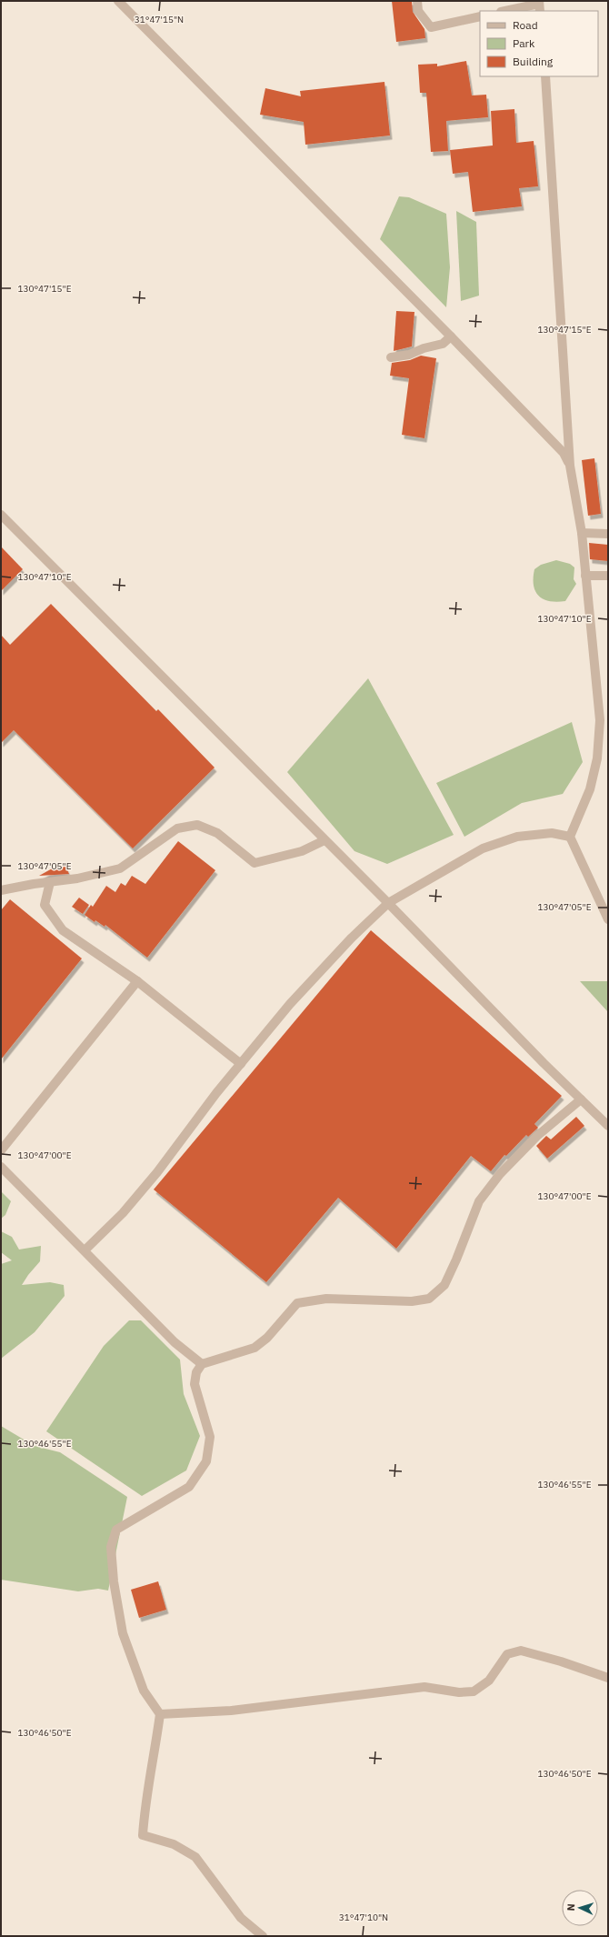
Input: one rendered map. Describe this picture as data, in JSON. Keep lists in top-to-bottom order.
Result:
{
  "legend": ["Road", "Park", "Building"],
  "north": "left",
  "coordinates": [
    "31°47'15\"N",
    "130°47'15\"E",
    "130°47'10\"E",
    "130°47'05\"E",
    "130°47'00\"E",
    "130°46'55\"E",
    "130°46'50\"E",
    "31°47'10\"N"
  ]
}
